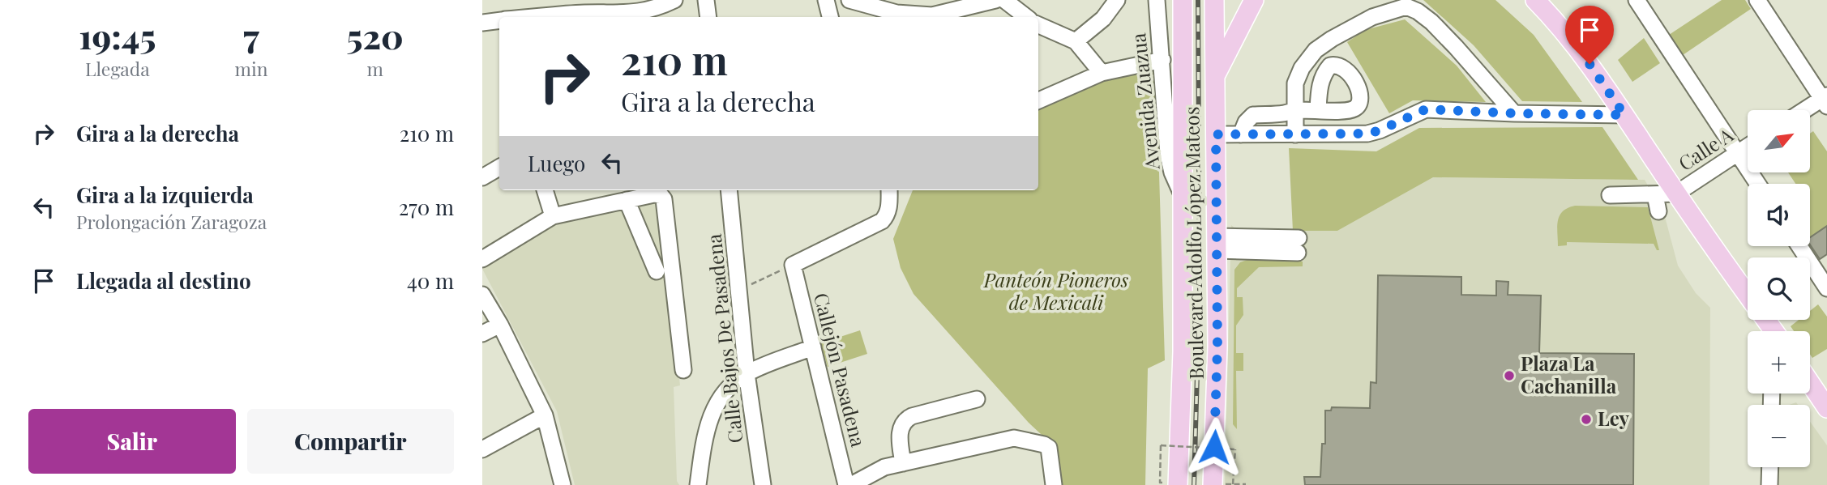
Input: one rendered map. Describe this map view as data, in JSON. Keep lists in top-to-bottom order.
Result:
{
  "streets": {
    "main road": ["Boulevard Adolfo López Mateos"],
    "street": [
      "Avenida Zuazua",
      "Calle A",
      "Calle Bajos De Pasadena",
      "Callejón Pasadena"
    ]
  },
  "crossings": [
    ["Avenida Zuazua", "Boulevard Adolfo López Mateos"]
  ],
  "parks": ["Panteón Pioneros de Mexicali"],
  "places": ["Plaza La Cachanilla", "Ley"],
  "north": "top right",
  "page": {
    "eta": [
      "19:45",
      "Llegada",
      "7",
      "min",
      "520",
      "m"
    ],
    "turn": ["210 m", "Gira a la derecha"],
    "list": [
      {
        "name": "Gira a la derecha",
        "value": "210 m"
      },
      {
        "name": "Gira a la izquierda",
        "note": "Prolongación Zaragoza",
        "value": "270 m"
      },
      {
        "name": "Llegada al destino",
        "value": "40 m"
      }
    ],
    "map_buttons": ["+", "−"],
    "then": "Luego",
    "buttons": ["Salir", "Compartir"]
  }
}
